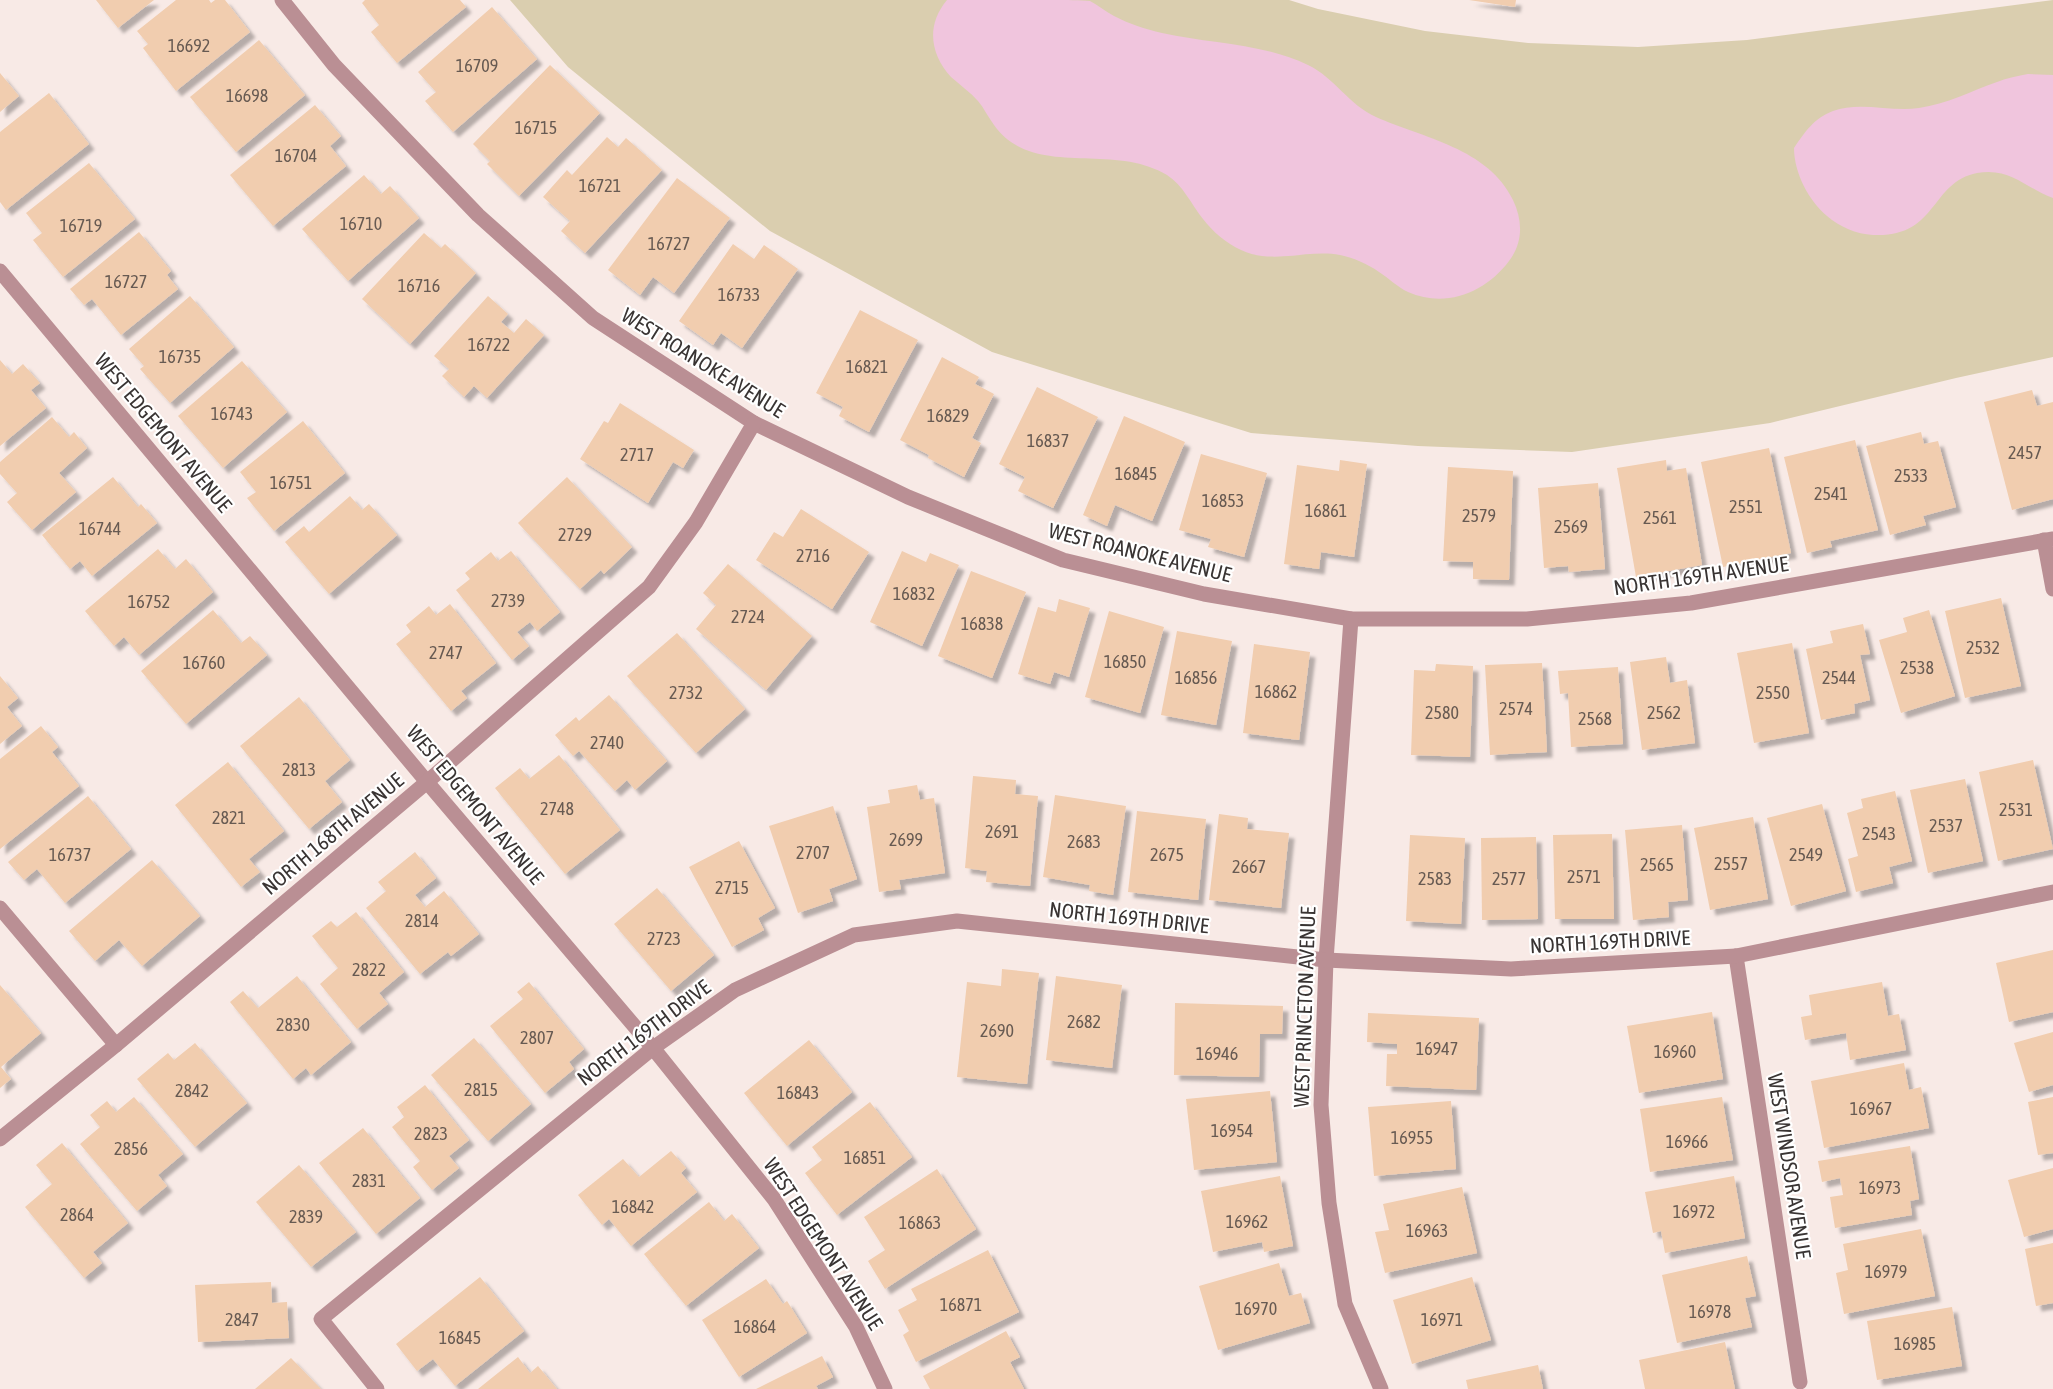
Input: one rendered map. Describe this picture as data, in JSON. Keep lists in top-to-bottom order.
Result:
{
  "streets": {
    "street": [
      "WEST ROANOKE AVENUE",
      "WEST EDGEMONT AVENUE",
      "NORTH 169TH AVENUE",
      "NORTH 168TH AVENUE",
      "NORTH 169TH DRIVE",
      "WEST PRINCETON AVENUE",
      "WEST WINDSOR AVENUE"
    ]
  },
  "crossings": [
    ["WEST ROANOKE AVENUE", "NORTH 169TH AVENUE"],
    ["WEST ROANOKE AVENUE", "NORTH 168TH AVENUE"],
    ["WEST ROANOKE AVENUE", "WEST PRINCETON AVENUE"],
    ["WEST EDGEMONT AVENUE", "NORTH 168TH AVENUE"],
    ["WEST EDGEMONT AVENUE", "NORTH 169TH DRIVE"],
    ["NORTH 169TH AVENUE", "WEST PRINCETON AVENUE"],
    ["NORTH 169TH DRIVE", "WEST PRINCETON AVENUE"],
    ["NORTH 169TH DRIVE", "WEST WINDSOR AVENUE"]
  ],
  "house_numbers": [
    "16692",
    "16709",
    "16698",
    "16715",
    "16704",
    "16721",
    "16710",
    "16719",
    "16727",
    "16727",
    "16716",
    "16733",
    "16722",
    "16735",
    "16821",
    "16743",
    "16829",
    "16837",
    "2457",
    "2717",
    "16845",
    "2533",
    "16751",
    "2541",
    "16853",
    "2551",
    "16861",
    "2579",
    "2561",
    "2569",
    "16744",
    "2729",
    "2716",
    "16832",
    "2739",
    "16752",
    "2724",
    "16838",
    "2532",
    "2747",
    "16850",
    "16760",
    "2538",
    "16856",
    "2544",
    "16862",
    "2732",
    "2550",
    "2574",
    "2580",
    "2562",
    "2568",
    "2740",
    "2813",
    "2748",
    "2531",
    "2821",
    "2537",
    "2691",
    "2543",
    "2699",
    "2683",
    "2707",
    "16737",
    "2675",
    "2549",
    "2557",
    "2565",
    "2667",
    "2571",
    "2583",
    "2577",
    "2715",
    "2814",
    "2723",
    "2822",
    "2682",
    "2830",
    "2690",
    "2807",
    "16947",
    "16960",
    "16946",
    "2815",
    "2842",
    "16843",
    "16967",
    "16954",
    "2823",
    "16955",
    "16966",
    "2856",
    "16851",
    "2831",
    "16973",
    "16842",
    "16972",
    "2864",
    "2839",
    "16962",
    "16863",
    "16963",
    "16979",
    "16871",
    "16970",
    "16978",
    "2847",
    "16971",
    "16864",
    "16845",
    "16985"
  ]
}
